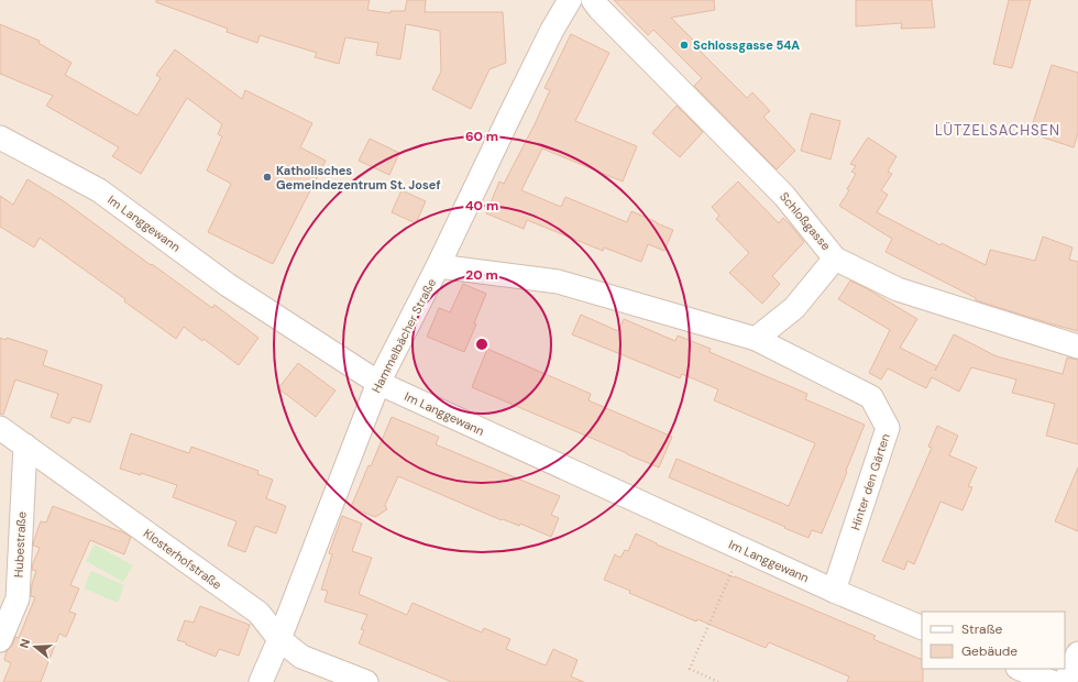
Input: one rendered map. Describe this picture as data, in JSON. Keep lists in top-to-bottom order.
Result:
{
  "streets": {
    "street": [
      "Schloßgasse",
      "Im Langgewann",
      "Hammelbächer Straße",
      "Hinter den Gärten",
      "Hubestraße",
      "Klosterhofstraße"
    ]
  },
  "crossings": [
    ["Im Langgewann", "Hammelbächer Straße"],
    ["Im Langgewann", "Hinter den Gärten"],
    ["Hammelbächer Straße", "Hinter den Gärten"],
    ["Hammelbächer Straße", "Klosterhofstraße"],
    ["Hubestraße", "Klosterhofstraße"]
  ],
  "districts": ["LÜTZELSACHSEN"],
  "places": ["Schlossgasse 54A", "Katholisches Gemeindezentrum St. Josef"],
  "legend": ["Straße", "Gebäude"],
  "north": "left",
  "rings": ["60 m", "40 m", "20 m"]
}
